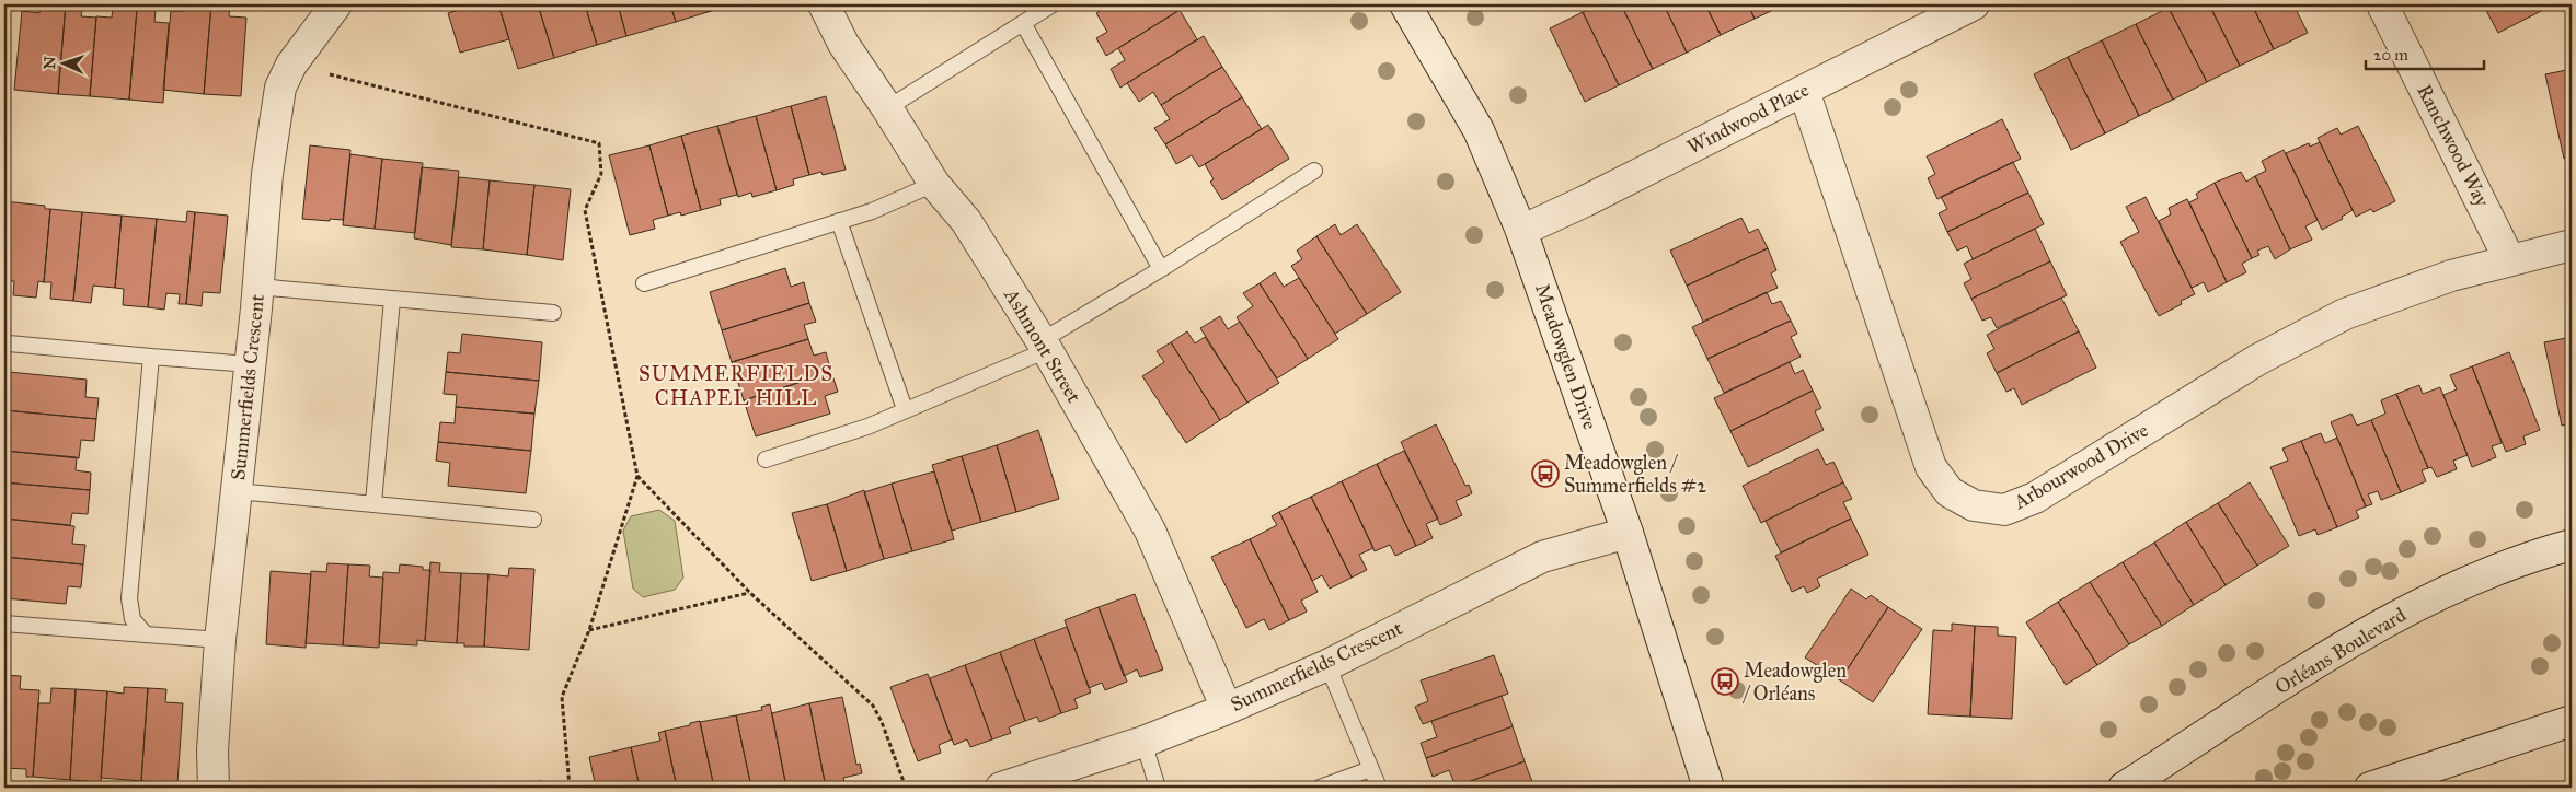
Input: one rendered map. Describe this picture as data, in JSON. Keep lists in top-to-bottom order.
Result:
{
  "streets": {
    "street": [
      "Windwood Place",
      "Ranchwood Way",
      "Ashmont Street",
      "Meadowglen Drive",
      "Summerfields Crescent",
      "Arbourwood Drive",
      "Orléans Boulevard"
    ]
  },
  "crossings": [
    ["Windwood Place", "Meadowglen Drive"],
    ["Windwood Place", "Arbourwood Drive"],
    ["Ranchwood Way", "Arbourwood Drive"],
    ["Ashmont Street", "Summerfields Crescent"],
    ["Meadowglen Drive", "Summerfields Crescent"]
  ],
  "districts": ["SUMMERFIELDS CHAPEL HILL"],
  "places": {
    "bus stop": ["Meadowglen / Summerfields #2", "Meadowglen / Orléans"]
  },
  "scale_bar": "20 m",
  "north": "left"
}
